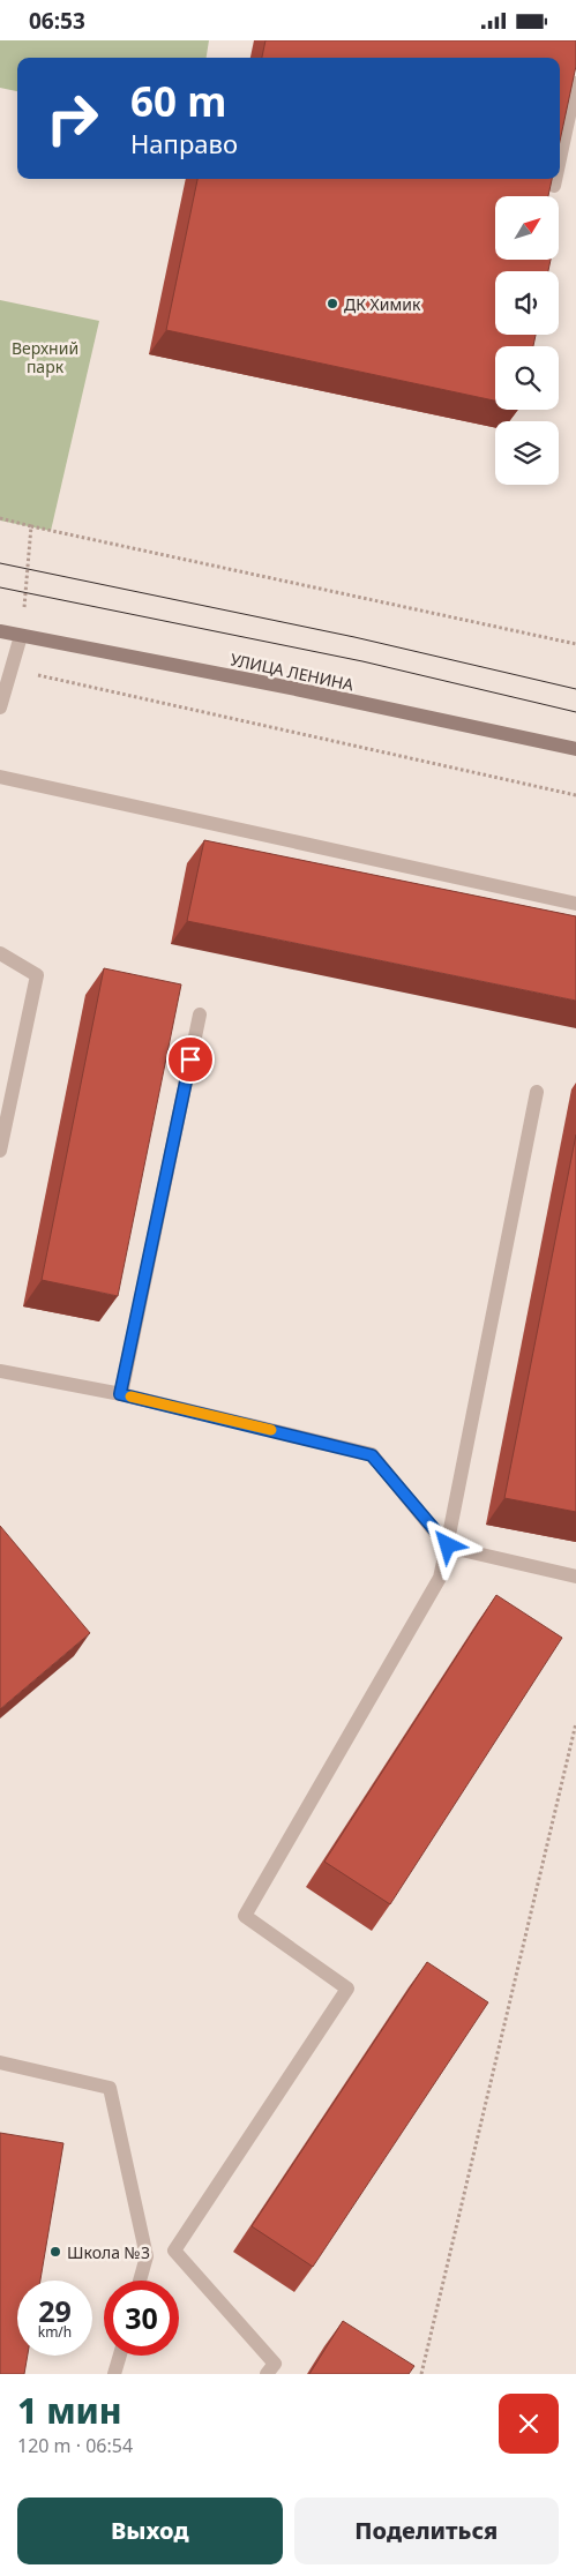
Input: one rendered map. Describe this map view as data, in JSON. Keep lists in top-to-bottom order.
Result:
{
  "streets": {
    "street": ["УЛИЦА ЛЕНИНА"]
  },
  "parks": ["Верхний парк"],
  "places": ["ДК Химик", "Школа №3"],
  "north": "top right",
  "page": {
    "status": "06:53",
    "turn": ["60 m", "Направо"],
    "speed": "29 km/h",
    "limit": "30",
    "heading": ["1 мин", "120 m · 06:54"],
    "buttons": ["Выход", "Поделиться"]
  }
}
